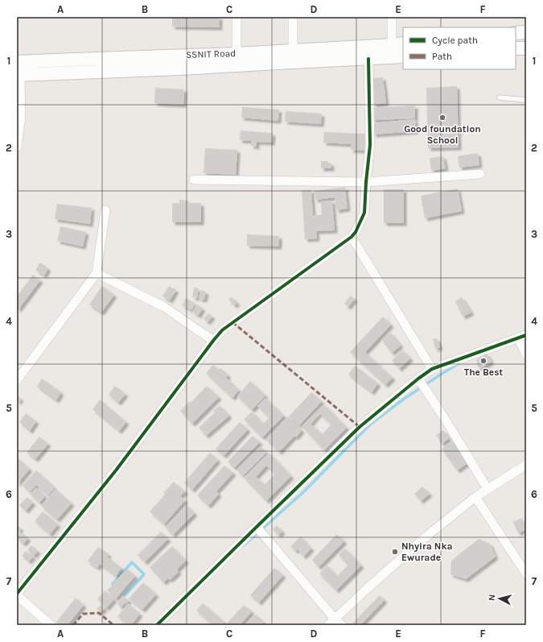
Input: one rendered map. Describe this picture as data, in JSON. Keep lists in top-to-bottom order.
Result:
{
  "streets": {
    "street": ["SSNIT Road"]
  },
  "places": ["Good foundation School", "The Best", "Nhyira Nka Ewurade"],
  "legend": ["Cycle path", "Path"],
  "north": "left",
  "grid": {
    "columns": [
      "A",
      "B",
      "C",
      "D",
      "E",
      "F"
    ],
    "rows": [
      "1",
      "2",
      "3",
      "4",
      "5",
      "6",
      "7"
    ]
  }
}
